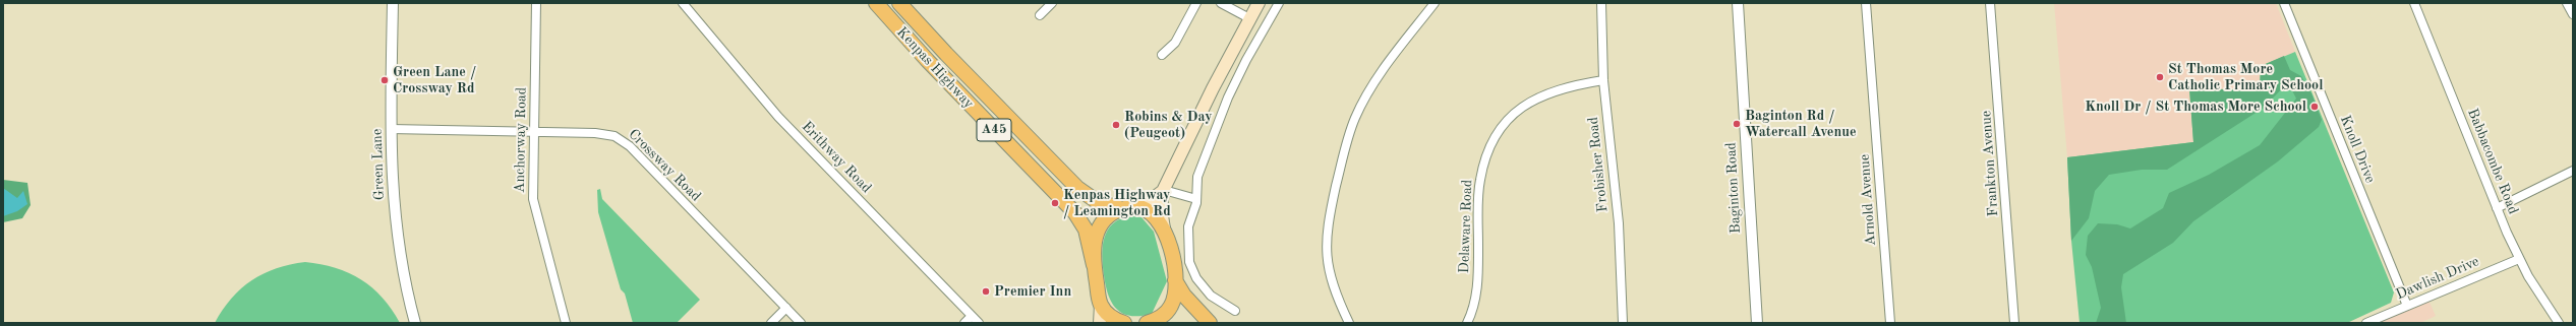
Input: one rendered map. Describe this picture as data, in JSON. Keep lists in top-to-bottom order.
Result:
{
  "streets": {
    "highway": ["Kenpas Highway", "A45"],
    "street": [
      "Anchorway Road",
      "Knoll Drive",
      "Erithway Road",
      "Babbacombe Road",
      "Frankton Avenue",
      "Green Lane",
      "Frobisher Road",
      "Crossway Road",
      "Baginton Road",
      "Arnold Avenue",
      "Delaware Road",
      "Dawlish Drive"
    ]
  },
  "crossings": [
    ["Anchorway Road", "Crossway Road"],
    ["Knoll Drive", "Dawlish Drive"],
    ["Babbacombe Road", "Dawlish Drive"],
    ["Green Lane", "Crossway Road"],
    ["Frobisher Road", "Delaware Road"]
  ],
  "places": [
    "St Thomas More Catholic Primary School",
    "Green Lane / Crossway Rd",
    "Knoll Dr / St Thomas More School",
    "Baginton Rd / Watercall Avenue",
    "Robins & Day (Peugeot)",
    "Kenpas Highway / Leamington Rd",
    "Premier Inn"
  ]
}
